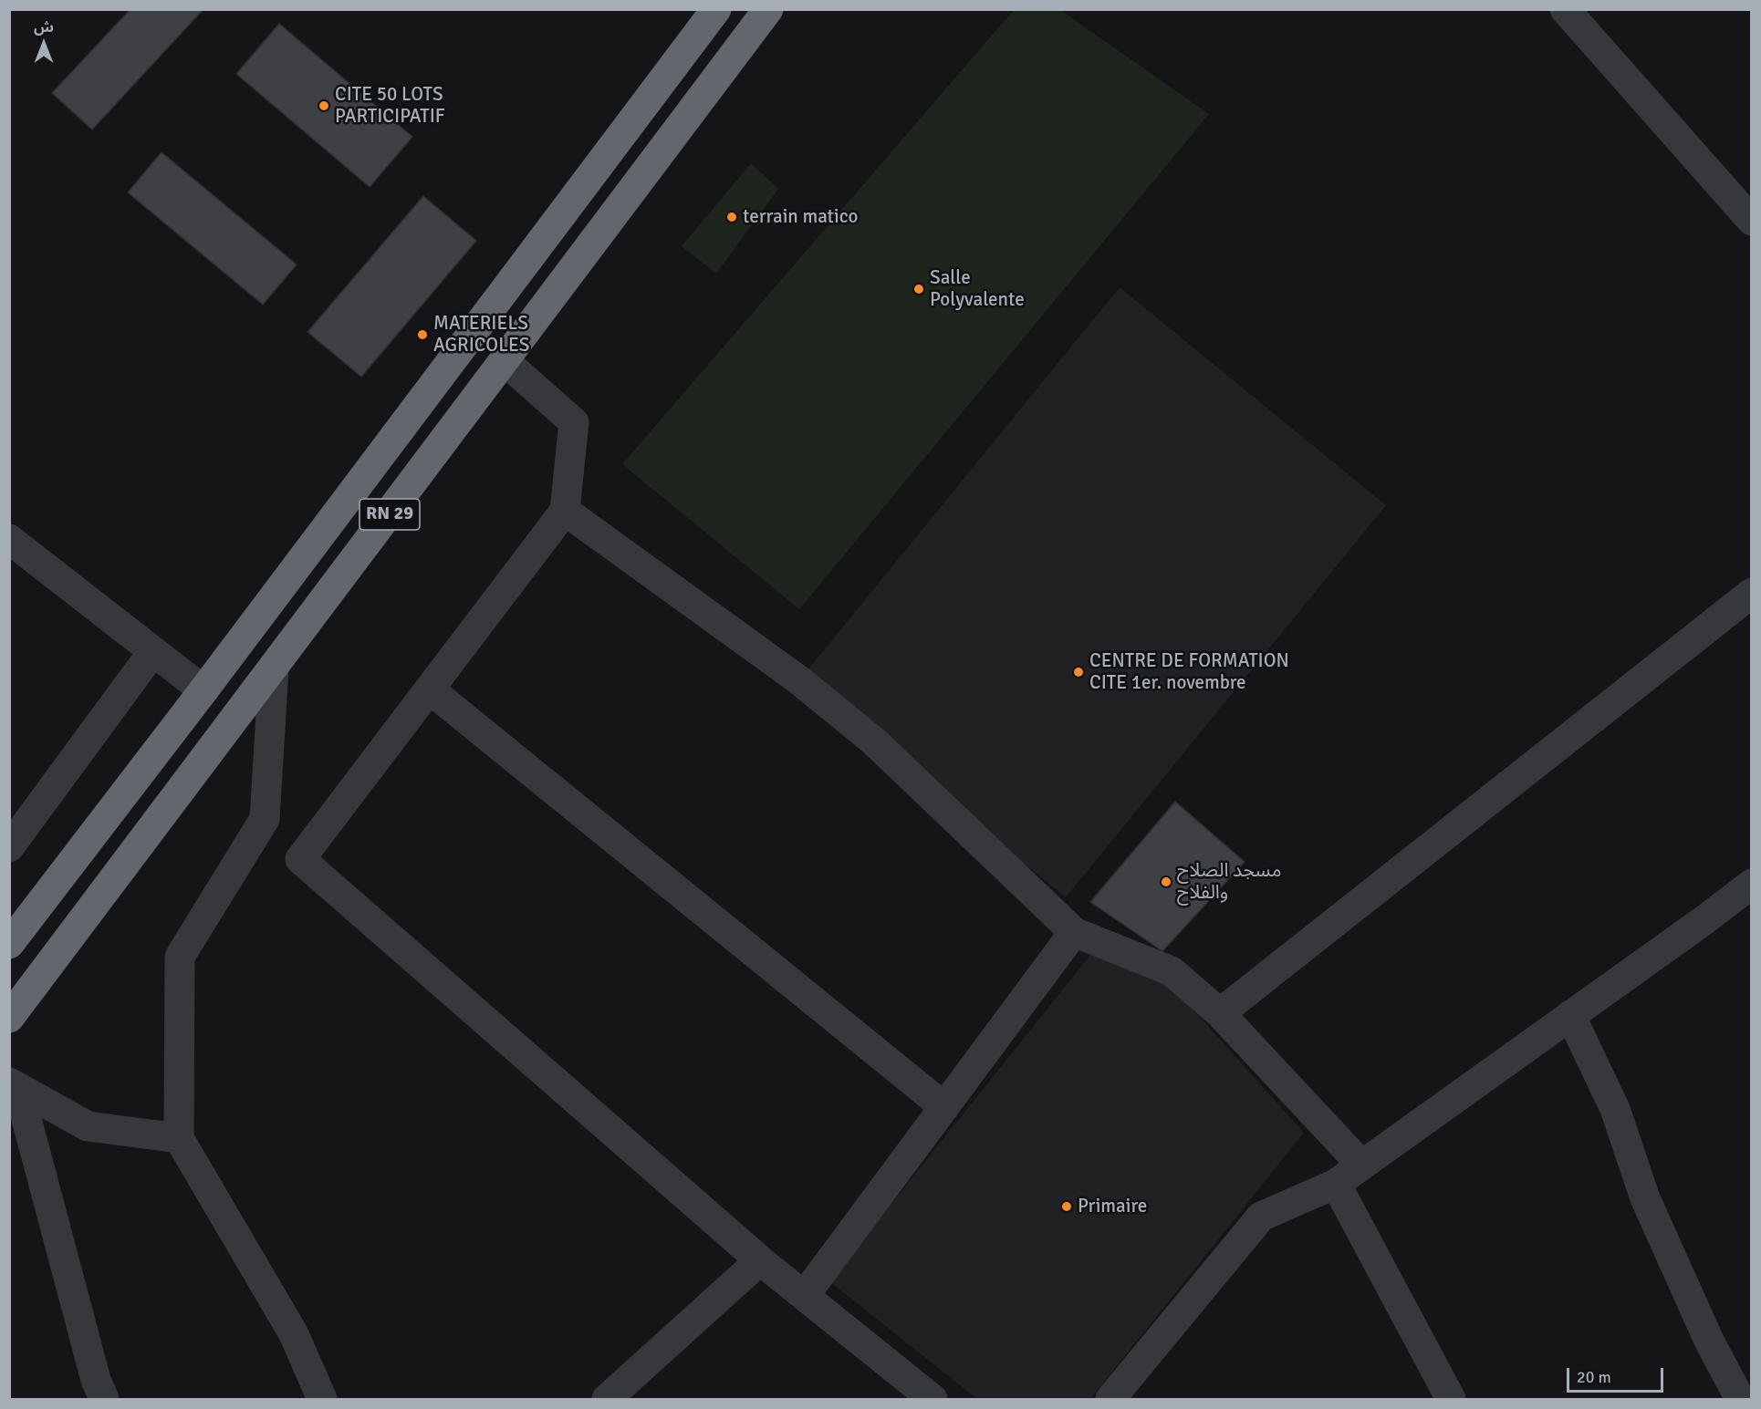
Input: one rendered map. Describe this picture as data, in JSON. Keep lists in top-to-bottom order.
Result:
{
  "streets": {
    "highway": ["RN 29"]
  },
  "places": [
    "CITE 50 LOTS PARTICIPATIF",
    "terrain matico",
    "Salle Polyvalente",
    "MATERIELS AGRICOLES",
    "CENTRE DE FORMATION CITE 1er. novembre",
    "مسجد الصلاح والفلاح",
    "Primaire"
  ],
  "scale_bar": "20 m",
  "north": "top"
}
